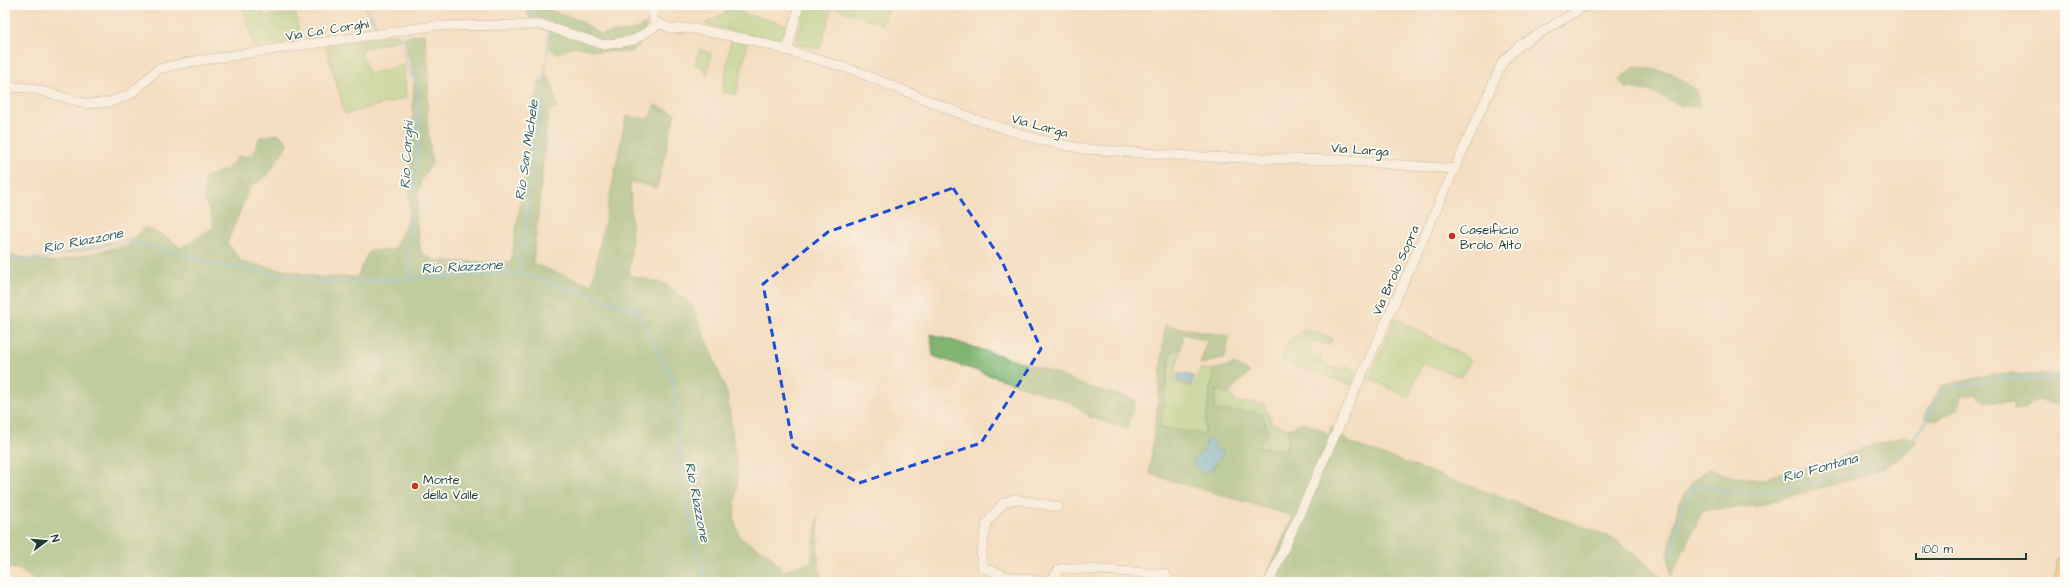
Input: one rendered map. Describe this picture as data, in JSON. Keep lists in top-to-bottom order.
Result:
{
  "streets": {
    "street": ["Via Ca' Corghi", "Via Larga", "Via Brolo Sopra"]
  },
  "crossings": [
    ["Via Ca' Corghi", "Via Larga"],
    ["Via Larga", "Via Brolo Sopra"]
  ],
  "water": [
    "Rio San Michele",
    "Rio Corghi",
    "Rio Riazzone",
    "Rio Fontana"
  ],
  "places": ["Caseificio Brolo Alto", "Monte della Valle"],
  "scale_bar": "100 m",
  "north": "right"
}
